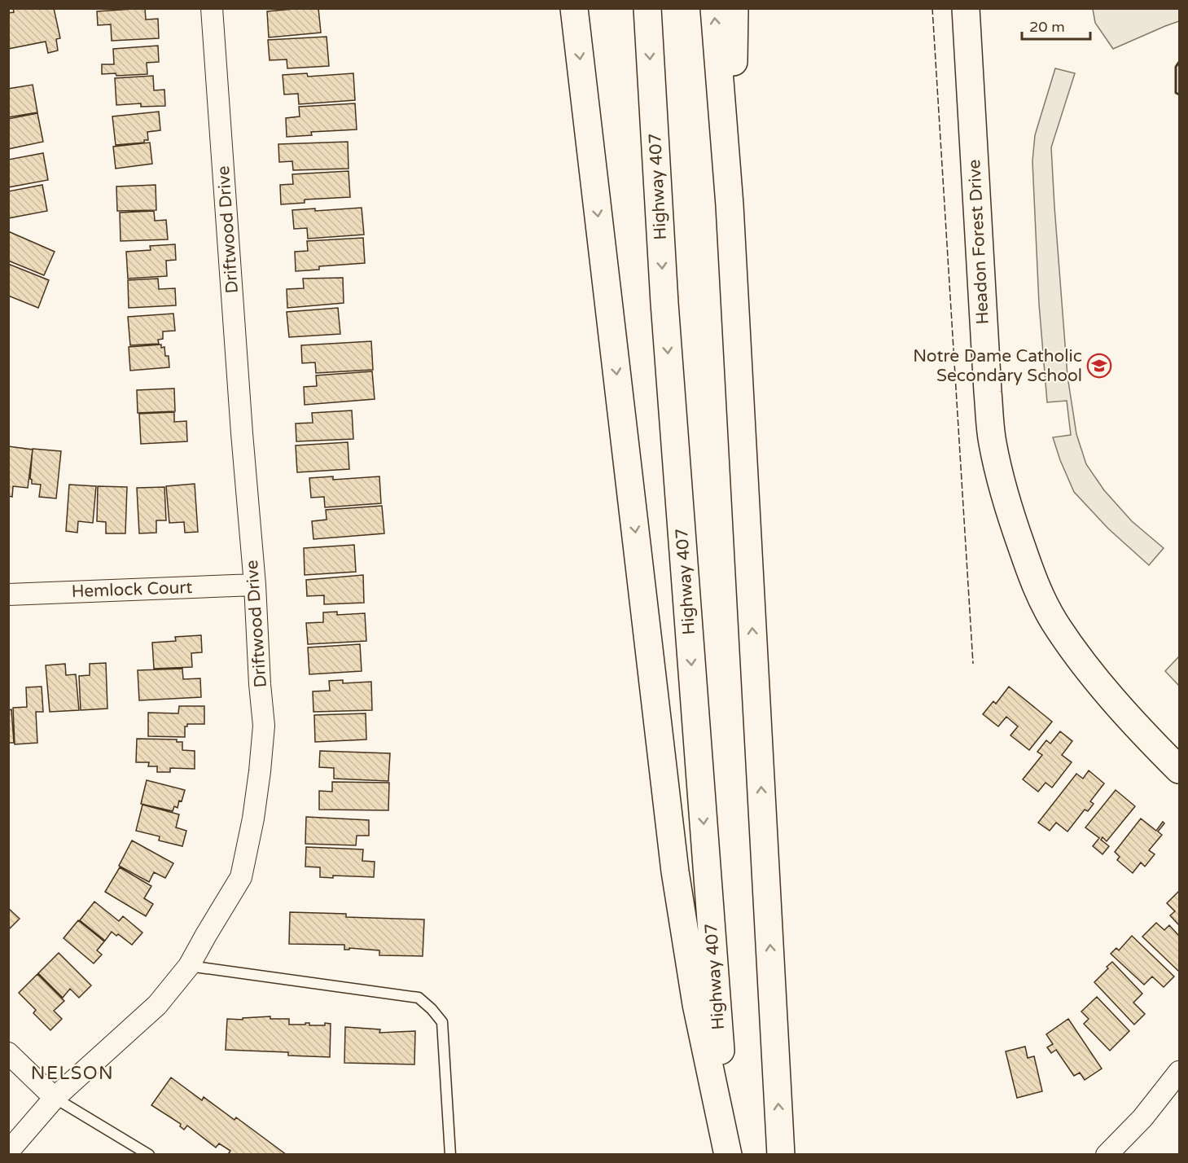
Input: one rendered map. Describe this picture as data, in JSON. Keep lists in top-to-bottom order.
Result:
{
  "streets": {
    "main road": ["Highway 407", "Headon Forest Drive"],
    "street": ["Driftwood Drive", "Hemlock Court"]
  },
  "crossings": [
    ["Driftwood Drive", "Hemlock Court"]
  ],
  "districts": ["NELSON"],
  "places": {
    "school or university": ["Notre Dame Catholic Secondary School"]
  },
  "scale_bar": "20 m"
}
